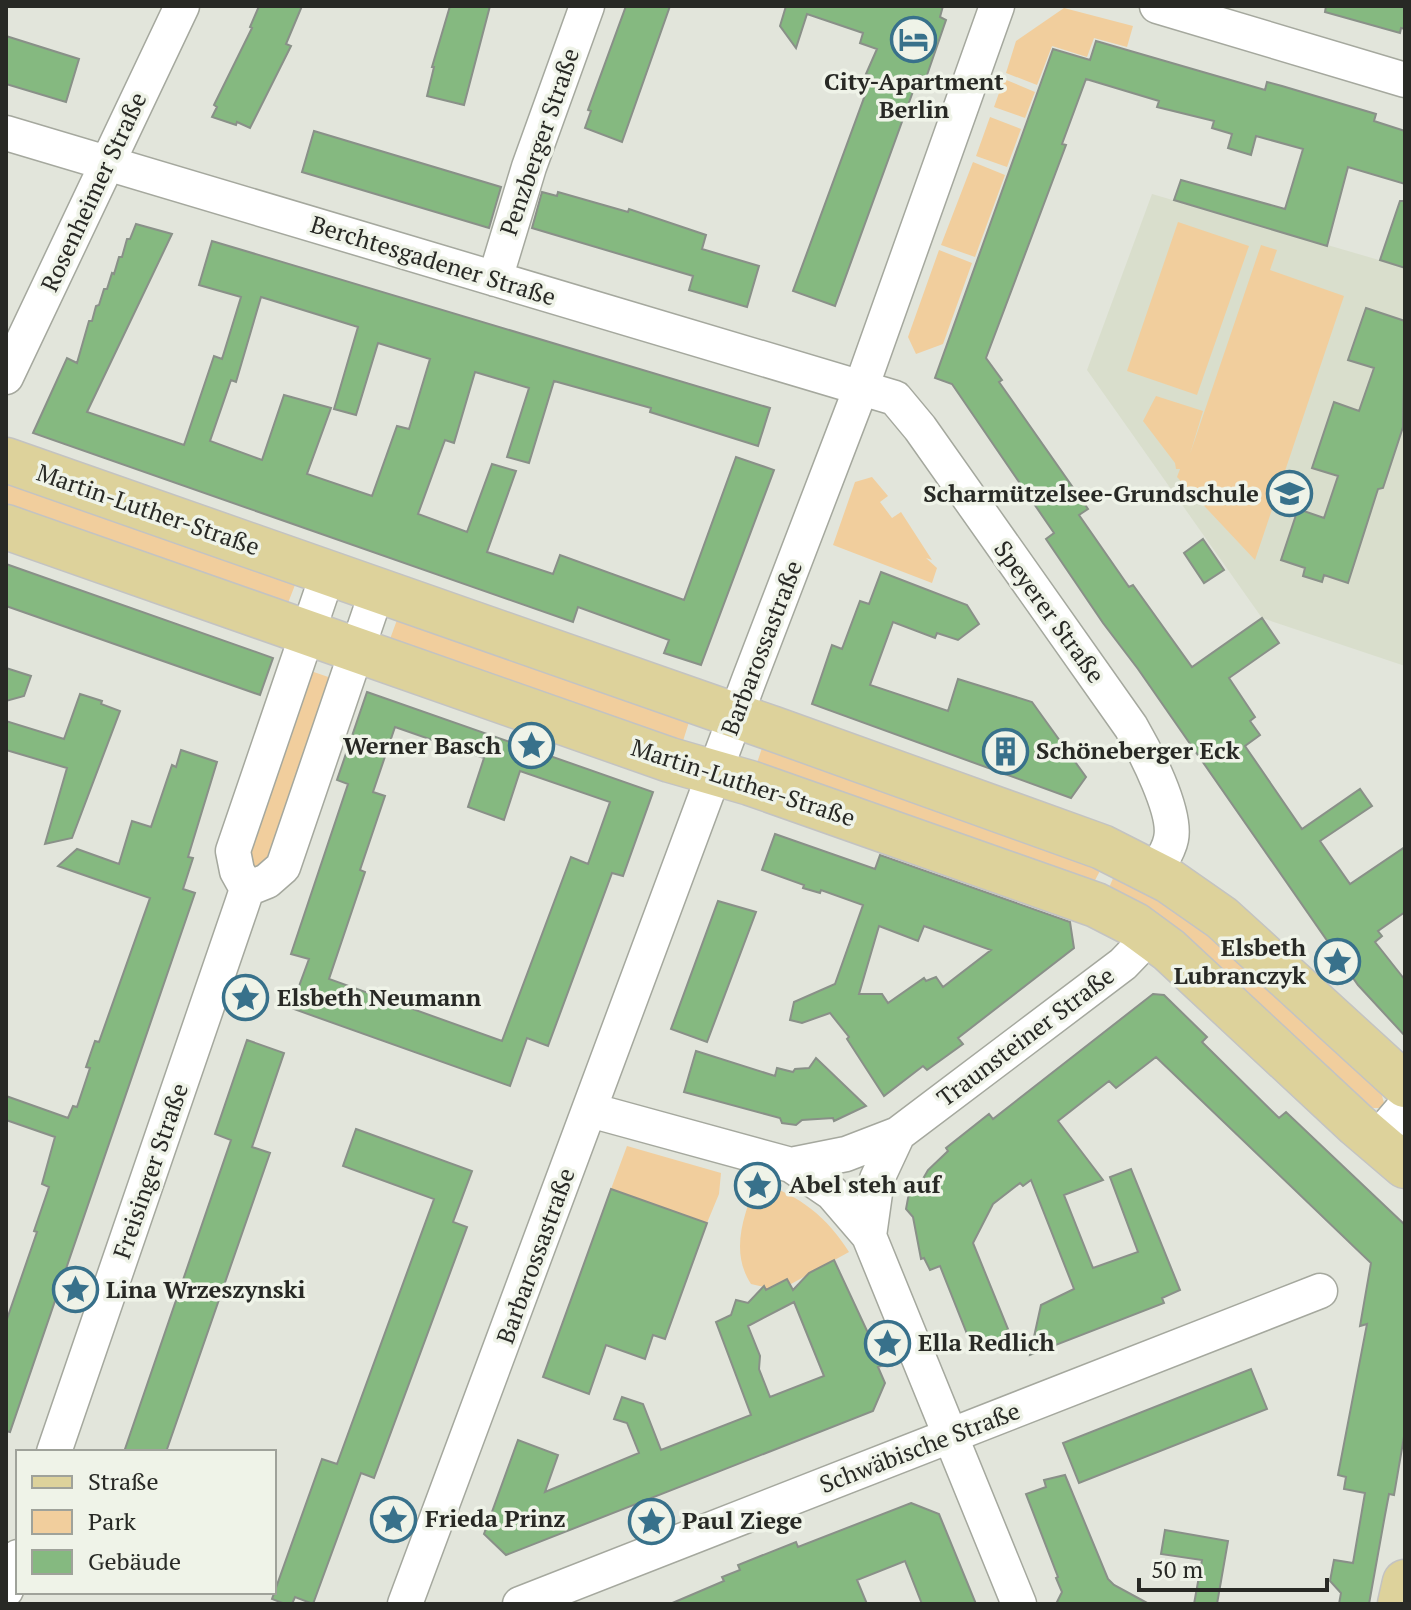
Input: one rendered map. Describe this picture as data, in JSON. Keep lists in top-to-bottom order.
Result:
{
  "streets": {
    "main road": ["Martin-Luther-Straße"],
    "street": [
      "Penzberger Straße",
      "Rosenheimer Straße",
      "Berchtesgadener Straße",
      "Speyerer Straße",
      "Barbarossastraße",
      "Traunsteiner Straße",
      "Freisinger Straße",
      "Schwäbische Straße"
    ]
  },
  "crossings": [
    ["Penzberger Straße", "Berchtesgadener Straße"],
    ["Rosenheimer Straße", "Berchtesgadener Straße"],
    ["Berchtesgadener Straße", "Speyerer Straße"],
    ["Berchtesgadener Straße", "Barbarossastraße"],
    ["Martin-Luther-Straße", "Speyerer Straße"],
    ["Martin-Luther-Straße", "Barbarossastraße"],
    ["Martin-Luther-Straße", "Traunsteiner Straße"],
    ["Speyerer Straße", "Barbarossastraße"],
    ["Barbarossastraße", "Traunsteiner Straße"]
  ],
  "places": {
    "hotel": ["City-Apartment Berlin"],
    "school or university": ["Scharmützelsee-Grundschule"],
    "place": [
      "Werner Basch",
      "Elsbeth Lubranczyk",
      "Elsbeth Neumann",
      "Abel steh auf",
      "Lina Wrzeszynski",
      "Ella Redlich",
      "Frieda Prinz",
      "Paul Ziege"
    ],
    "building": ["Schöneberger Eck"]
  },
  "legend": ["Straße", "Park", "Gebäude"],
  "scale_bar": "50 m"
}
